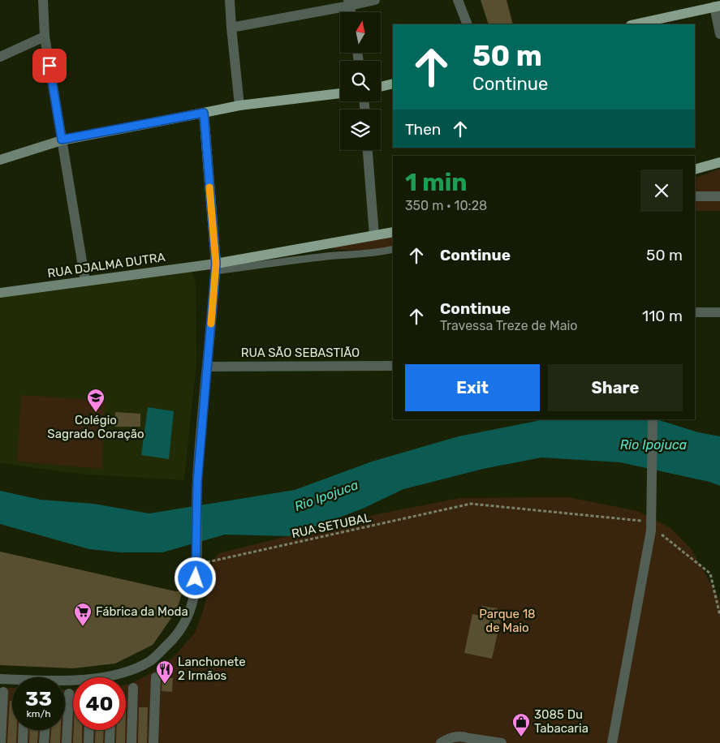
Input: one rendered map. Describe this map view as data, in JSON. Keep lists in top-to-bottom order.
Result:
{
  "streets": {
    "main road": ["RUA DJALMA DUTRA"],
    "street": ["RUA SÃO SEBASTIÃO"],
    "path": ["RUA SETUBAL"]
  },
  "water": ["Rio Ipojuca"],
  "parks": ["Parque 18 de Maio"],
  "places": {
    "school or university": ["Colégio Sagrado Coração"],
    "supermarket": ["Fábrica da Moda"],
    "restaurant": ["Lanchonete 2 Irmãos"],
    "shop": ["3085 Du Tabacaria"]
  },
  "north": "top",
  "page": {
    "turn": ["50 m", "Continue"],
    "then": "Then",
    "heading": ["1 min", "350 m · 10:28"],
    "list": [
      {
        "name": "Continue",
        "value": "50 m"
      },
      {
        "name": "Continue",
        "note": "Travessa Treze de Maio",
        "value": "110 m"
      }
    ],
    "buttons": ["Exit", "Share"],
    "speed": "33 km/h",
    "limit": "40"
  }
}
